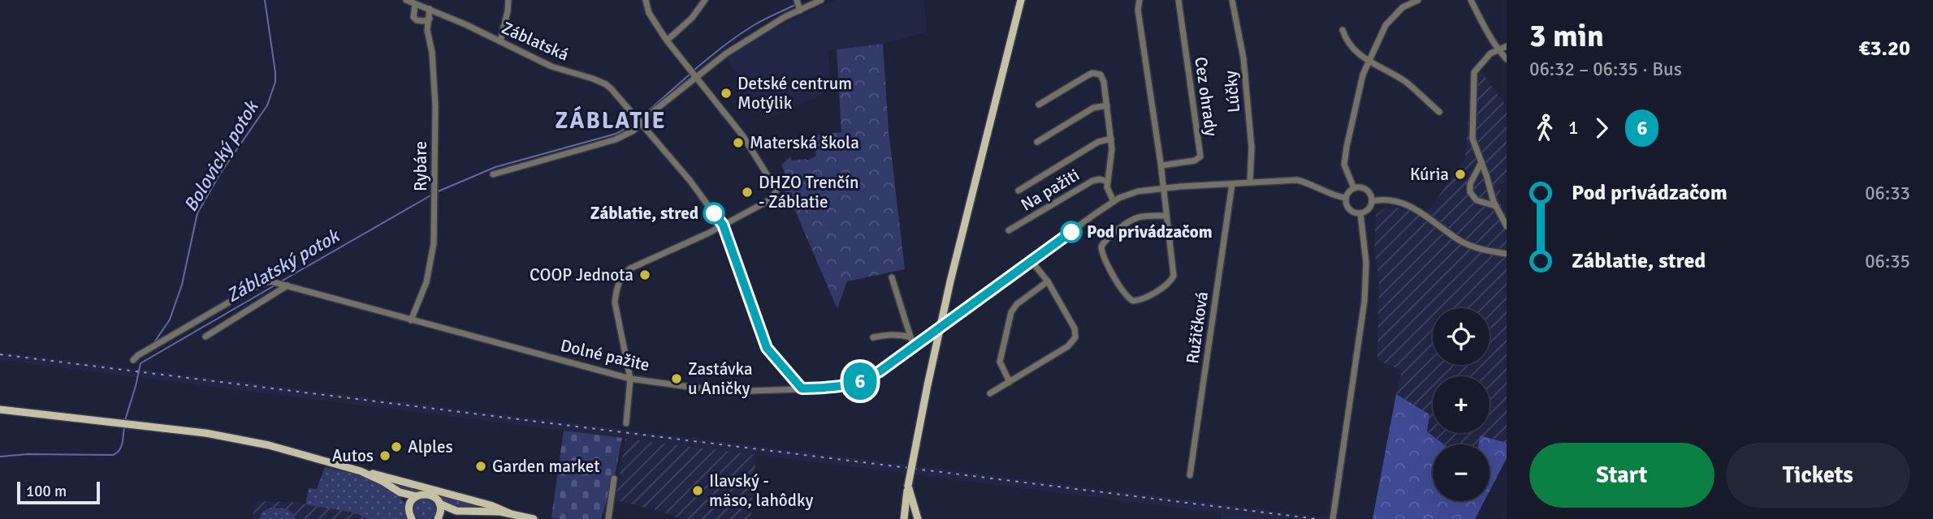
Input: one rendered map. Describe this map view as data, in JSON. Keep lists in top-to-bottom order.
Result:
{
  "streets": {
    "street": [
      "Záblatská",
      "Lúčky",
      "Cez ohrady",
      "Rybáre",
      "Na pažiti",
      "Ružičková",
      "Dolné pažite"
    ]
  },
  "crossings": [
    ["Záblatská", "Rybáre"],
    ["Záblatská", "Dolné pažite"],
    ["Lúčky", "Dolné pažite"],
    ["Rybáre", "Dolné pažite"],
    ["Na pažiti", "Dolné pažite"],
    ["Ružičková", "Dolné pažite"]
  ],
  "districts": ["ZÁBLATIE"],
  "water": ["Bolovický potok", "Záblatský potok"],
  "places": [
    "Detské centrum Motýlik",
    "Materská škola",
    "Kúria",
    "DHZO Trenčín - Záblatie",
    "Záblatie, stred",
    "Pod privádzačom",
    "COOP Jednota",
    "Zastávka u Aničky",
    "Alples",
    "Autos",
    "Garden market",
    "Ilavský - mäso, lahôdky"
  ],
  "lines": ["bus line 6"],
  "scale_bar": "100 m",
  "page": {
    "on_map": "6",
    "heading": ["3 min", "06:32 – 06:35 · Bus", "€3.20"],
    "legs": ["1", "6"],
    "list": [
      {
        "name": "Pod privádzačom",
        "value": "06:33"
      },
      {
        "name": "Záblatie, stred",
        "value": "06:35"
      }
    ],
    "map_buttons": ["+", "−"],
    "buttons": ["Start", "Tickets"],
    "scale": "100 m"
  }
}
